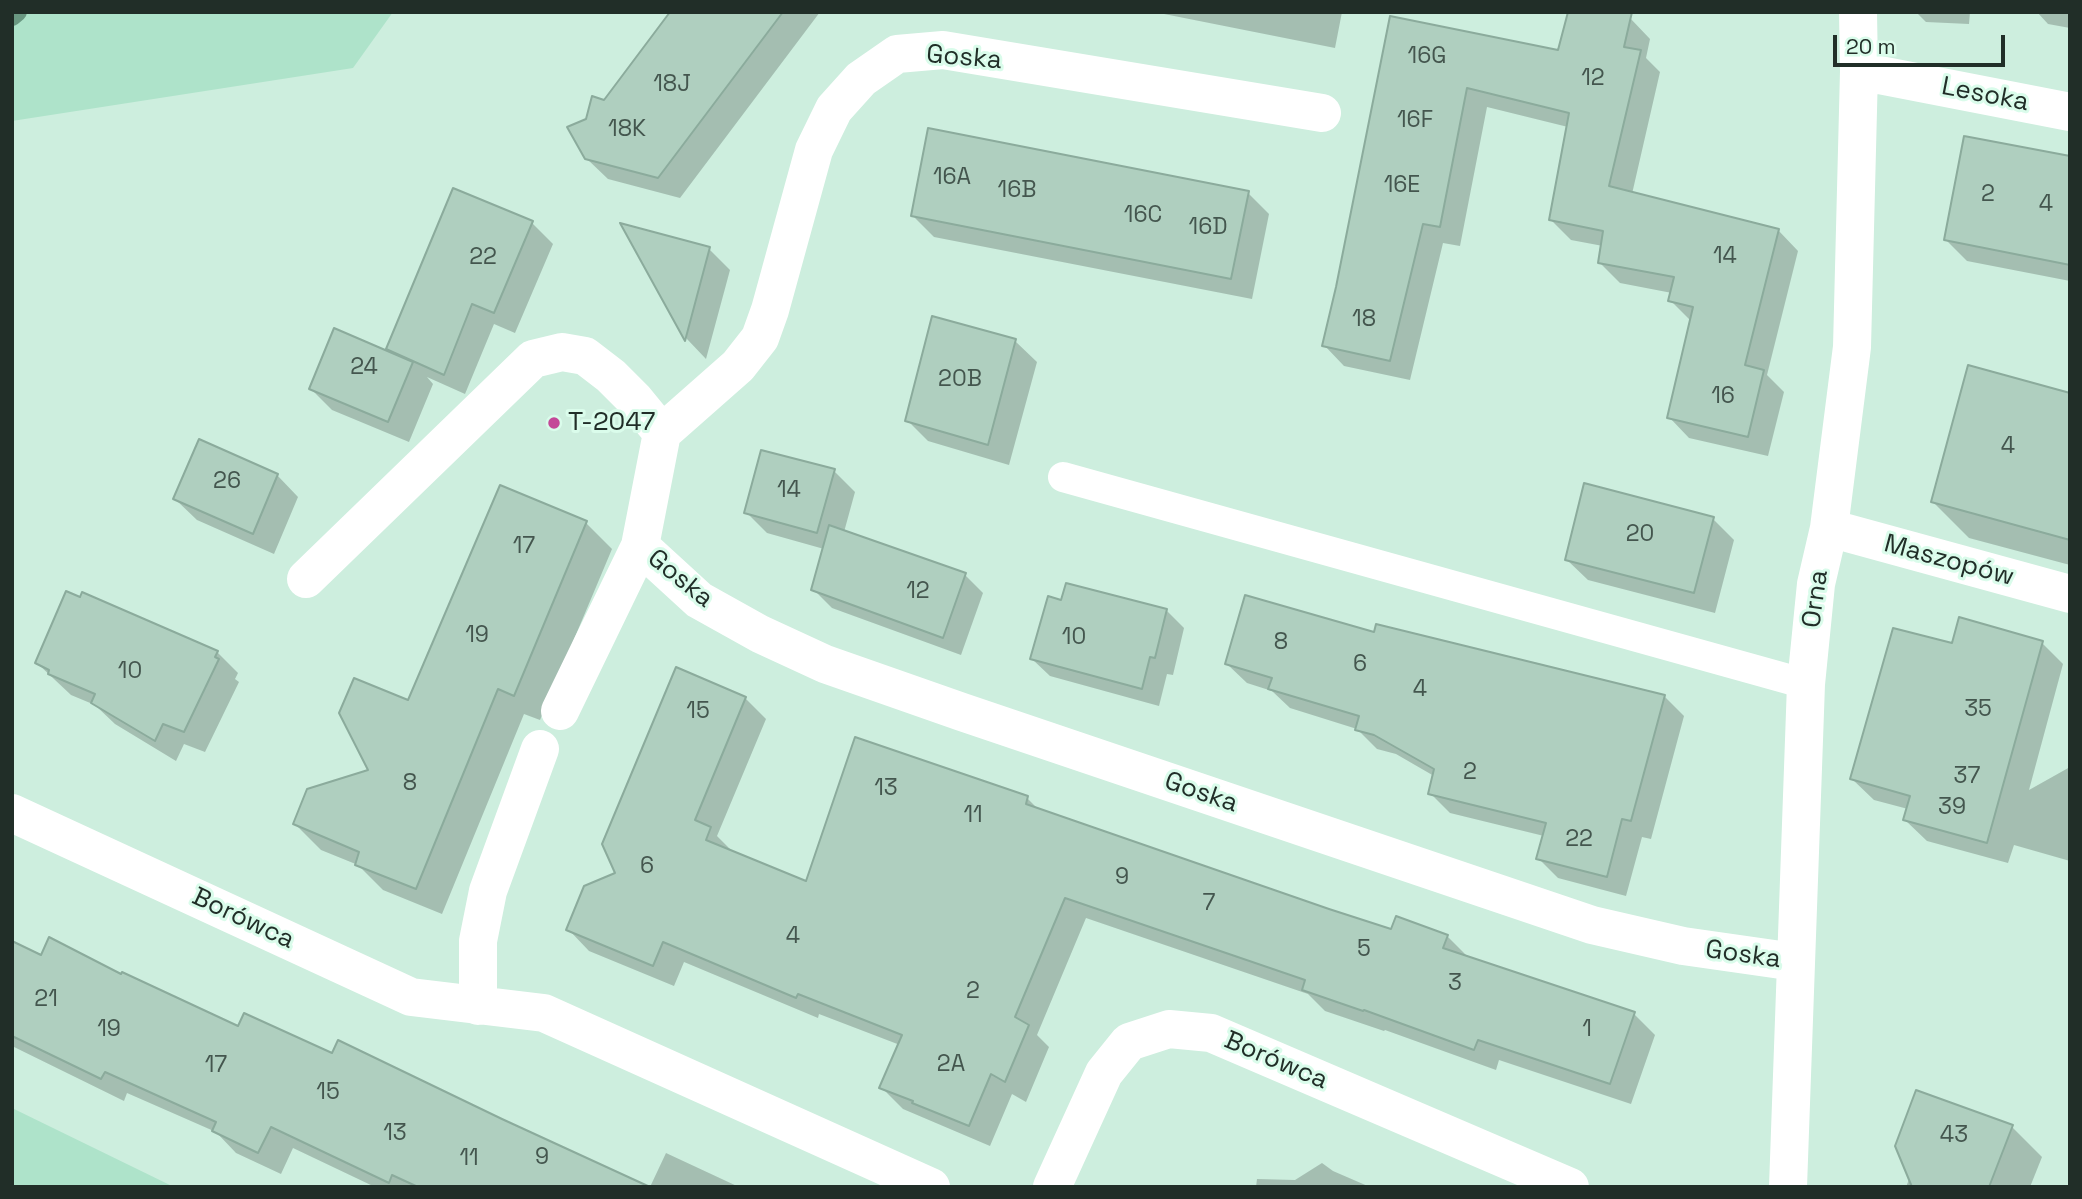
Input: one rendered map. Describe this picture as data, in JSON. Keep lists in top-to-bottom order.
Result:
{
  "streets": {
    "street": [
      "Goska",
      "Lesoka",
      "Maszopów",
      "Orna",
      "Borówca"
    ]
  },
  "crossings": [
    ["Goska", "Orna"],
    ["Lesoka", "Orna"],
    ["Maszopów", "Orna"]
  ],
  "places": ["T-2047"],
  "house_numbers": [
    "16G",
    "12",
    "18J",
    "16F",
    "18K",
    "16A",
    "16E",
    "16B",
    "2",
    "4",
    "16C",
    "16D",
    "14",
    "22",
    "18",
    "24",
    "20B",
    "16",
    "4",
    "26",
    "14",
    "20",
    "17",
    "12",
    "19",
    "10",
    "8",
    "6",
    "10",
    "4",
    "35",
    "15",
    "2",
    "37",
    "8",
    "13",
    "39",
    "11",
    "22",
    "6",
    "9",
    "7",
    "4",
    "5",
    "3",
    "2",
    "21",
    "19",
    "1",
    "2A",
    "17",
    "15",
    "13",
    "43",
    "9",
    "11"
  ],
  "scale_bar": "20 m"
}
